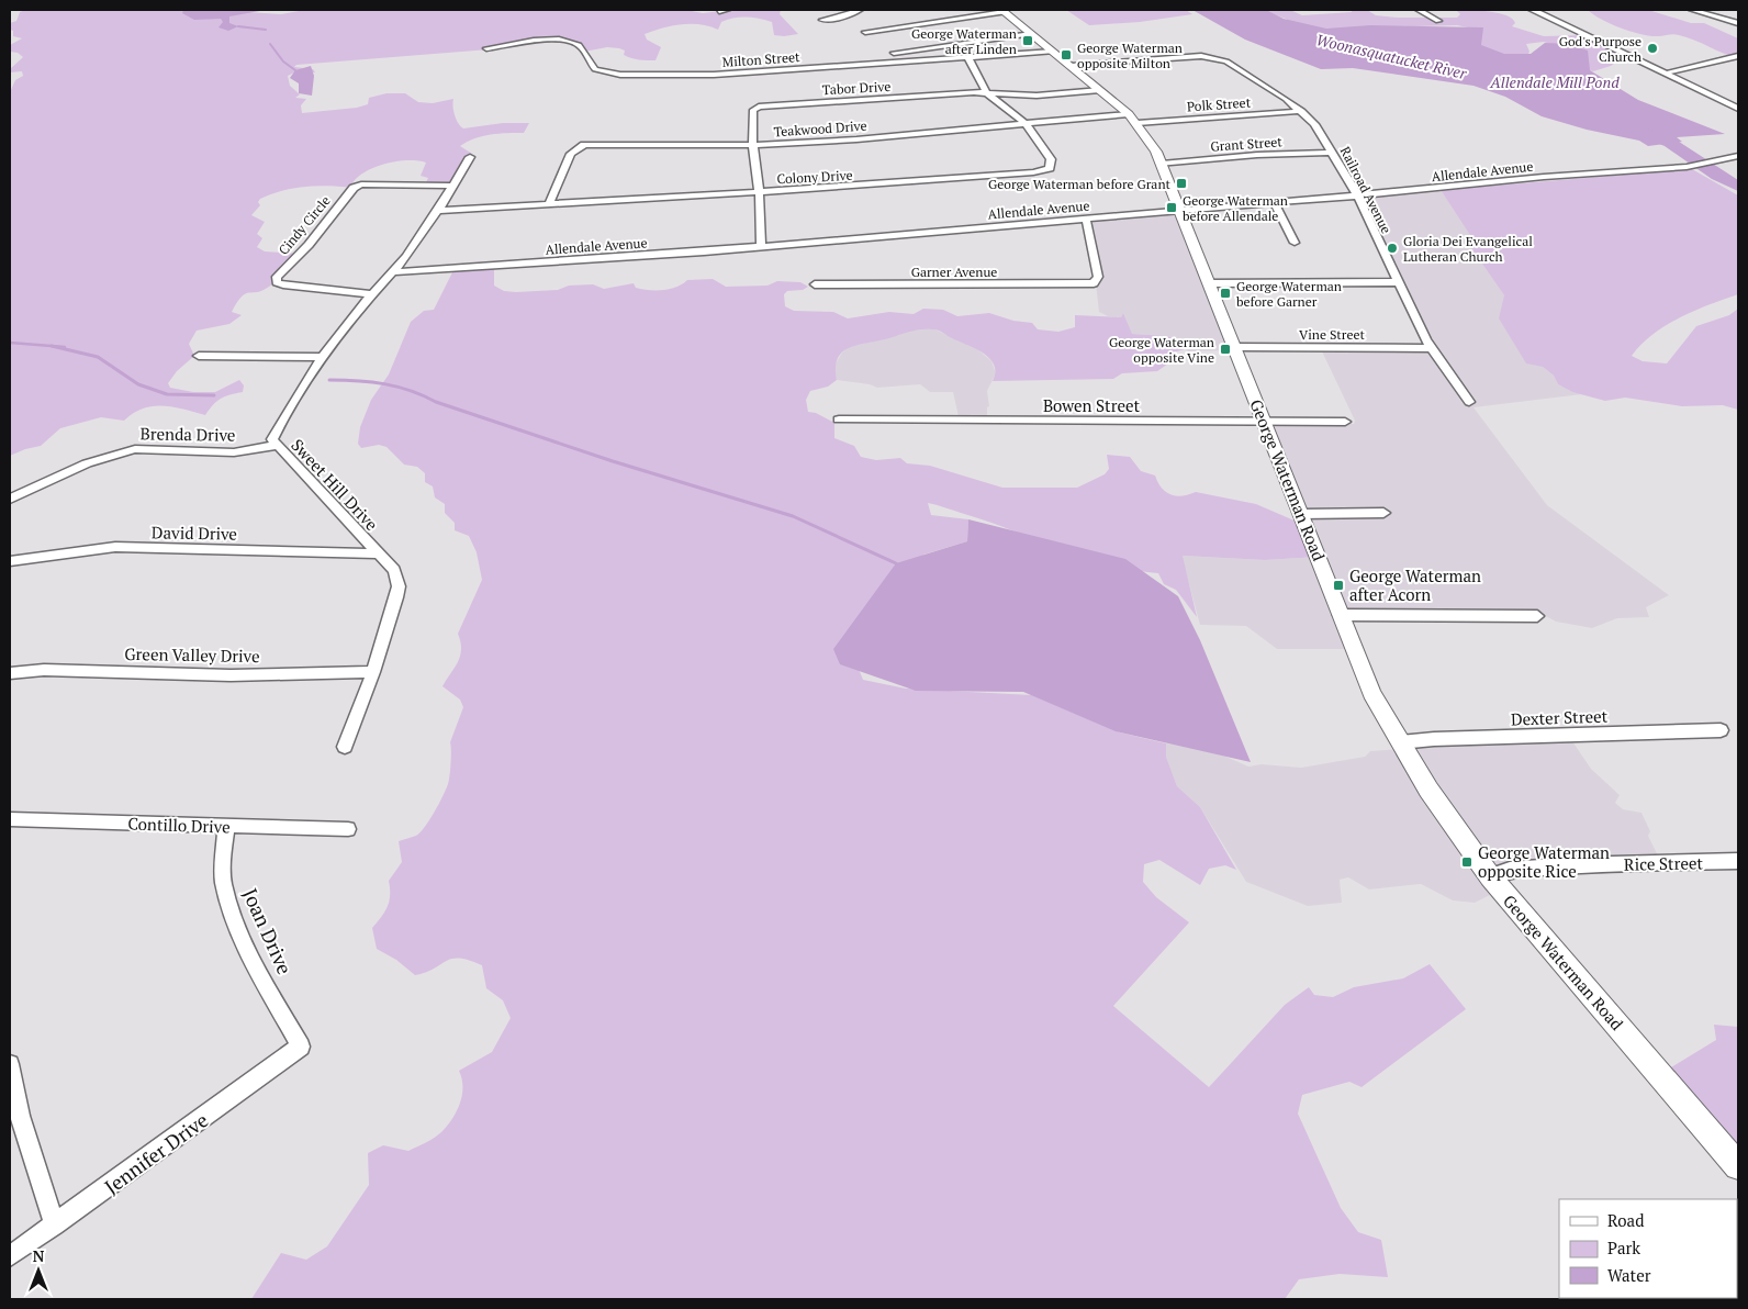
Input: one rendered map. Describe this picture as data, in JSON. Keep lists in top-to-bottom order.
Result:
{
  "streets": {
    "main road": ["George Waterman Road"],
    "street": [
      "Milton Street",
      "Tabor Drive",
      "Polk Street",
      "Teakwood Drive",
      "Grant Street",
      "Allendale Avenue",
      "Colony Drive",
      "Railroad Avenue",
      "Cindy Circle",
      "Garner Avenue",
      "Vine Street",
      "Bowen Street",
      "Brenda Drive",
      "Sweet Hill Drive",
      "David Drive",
      "Green Valley Drive",
      "Dexter Street",
      "Contillo Drive",
      "Rice Street",
      "Joan Drive",
      "Jennifer Drive"
    ]
  },
  "crossings": [
    ["Milton Street", "Colony Drive"],
    ["Milton Street", "George Waterman Road"],
    ["Tabor Drive", "Teakwood Drive"],
    ["Tabor Drive", "Allendale Avenue"],
    ["Tabor Drive", "Colony Drive"],
    ["Tabor Drive", "George Waterman Road"],
    ["Polk Street", "Teakwood Drive"],
    ["Polk Street", "Railroad Avenue"],
    ["Polk Street", "George Waterman Road"],
    ["Teakwood Drive", "Colony Drive"],
    ["Teakwood Drive", "George Waterman Road"],
    ["Grant Street", "Railroad Avenue"],
    ["Grant Street", "George Waterman Road"],
    ["Allendale Avenue", "Railroad Avenue"],
    ["Allendale Avenue", "Garner Avenue"],
    ["Allendale Avenue", "George Waterman Road"],
    ["Allendale Avenue", "Sweet Hill Drive"],
    ["Colony Drive", "Sweet Hill Drive"],
    ["Railroad Avenue", "Vine Street"],
    ["Railroad Avenue", "George Waterman Road"],
    ["Cindy Circle", "Sweet Hill Drive"],
    ["Vine Street", "George Waterman Road"],
    ["Bowen Street", "George Waterman Road"],
    ["Brenda Drive", "Sweet Hill Drive"],
    ["George Waterman Road", "Dexter Street"],
    ["George Waterman Road", "Rice Street"],
    ["Sweet Hill Drive", "David Drive"],
    ["Sweet Hill Drive", "Green Valley Drive"],
    ["Contillo Drive", "Joan Drive"],
    ["Joan Drive", "Jennifer Drive"]
  ],
  "water": ["Woonasquatucket River", "Allendale Mill Pond"],
  "places": {
    "transit": [
      "George Waterman after Linden",
      "George Waterman opposite Milton",
      "George Waterman before Grant",
      "George Waterman before Allendale",
      "George Waterman before Garner",
      "George Waterman opposite Vine",
      "George Waterman after Acorn",
      "George Waterman opposite Rice"
    ],
    "other": ["God's Purpose Church", "Gloria Dei Evangelical Lutheran Church"]
  },
  "legend": ["Road", "Park", "Water"],
  "north": "top"
}
